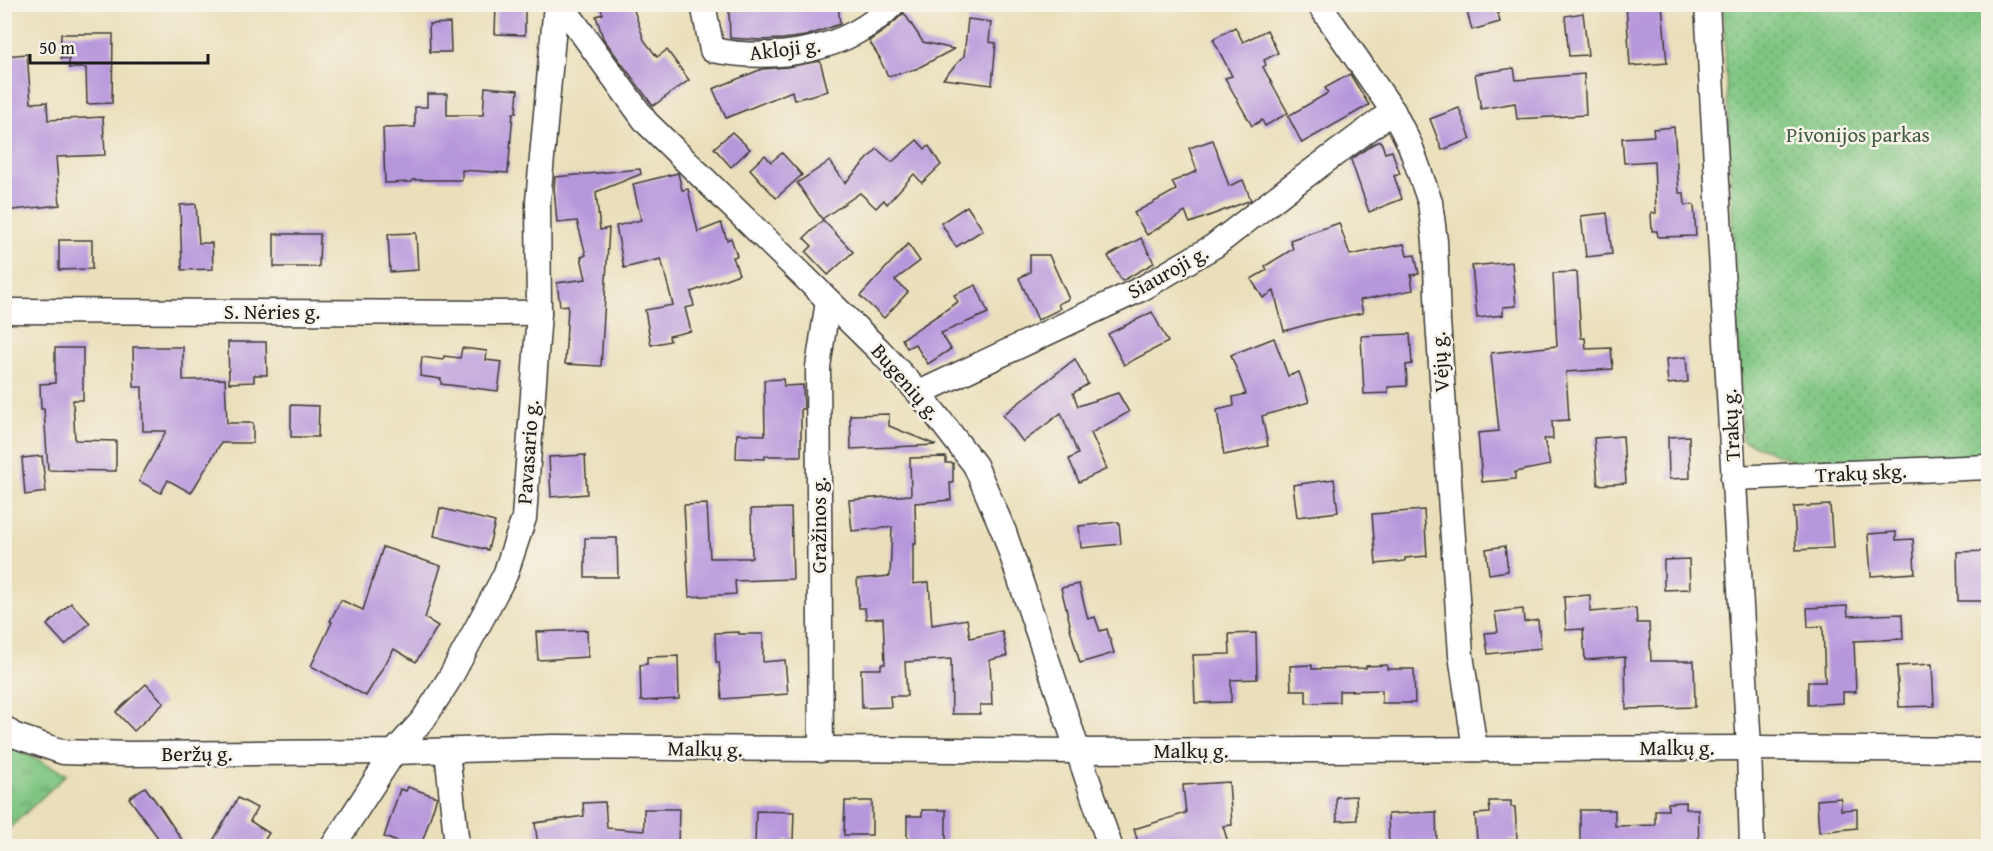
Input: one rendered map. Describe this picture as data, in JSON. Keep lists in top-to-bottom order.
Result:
{
  "streets": {
    "street": [
      "Akloji g.",
      "Siauroji g.",
      "S. Nėries g.",
      "Vėjų g.",
      "Bugenių g.",
      "Trakų g.",
      "Pavasario g.",
      "Trakų skg.",
      "Gražinos g.",
      "Malkų g.",
      "Beržų g."
    ]
  },
  "crossings": [
    ["Siauroji g.", "Vėjų g."],
    ["Siauroji g.", "Bugenių g."],
    ["S. Nėries g.", "Pavasario g."],
    ["Vėjų g.", "Malkų g."],
    ["Bugenių g.", "Gražinos g."],
    ["Bugenių g.", "Malkų g."],
    ["Trakų g.", "Trakų skg."],
    ["Trakų g.", "Malkų g."],
    ["Pavasario g.", "Malkų g."],
    ["Pavasario g.", "Beržų g."],
    ["Gražinos g.", "Malkų g."],
    ["Malkų g.", "Beržų g."]
  ],
  "parks": ["Pivonijos parkas"],
  "scale_bar": "50 m"
}
